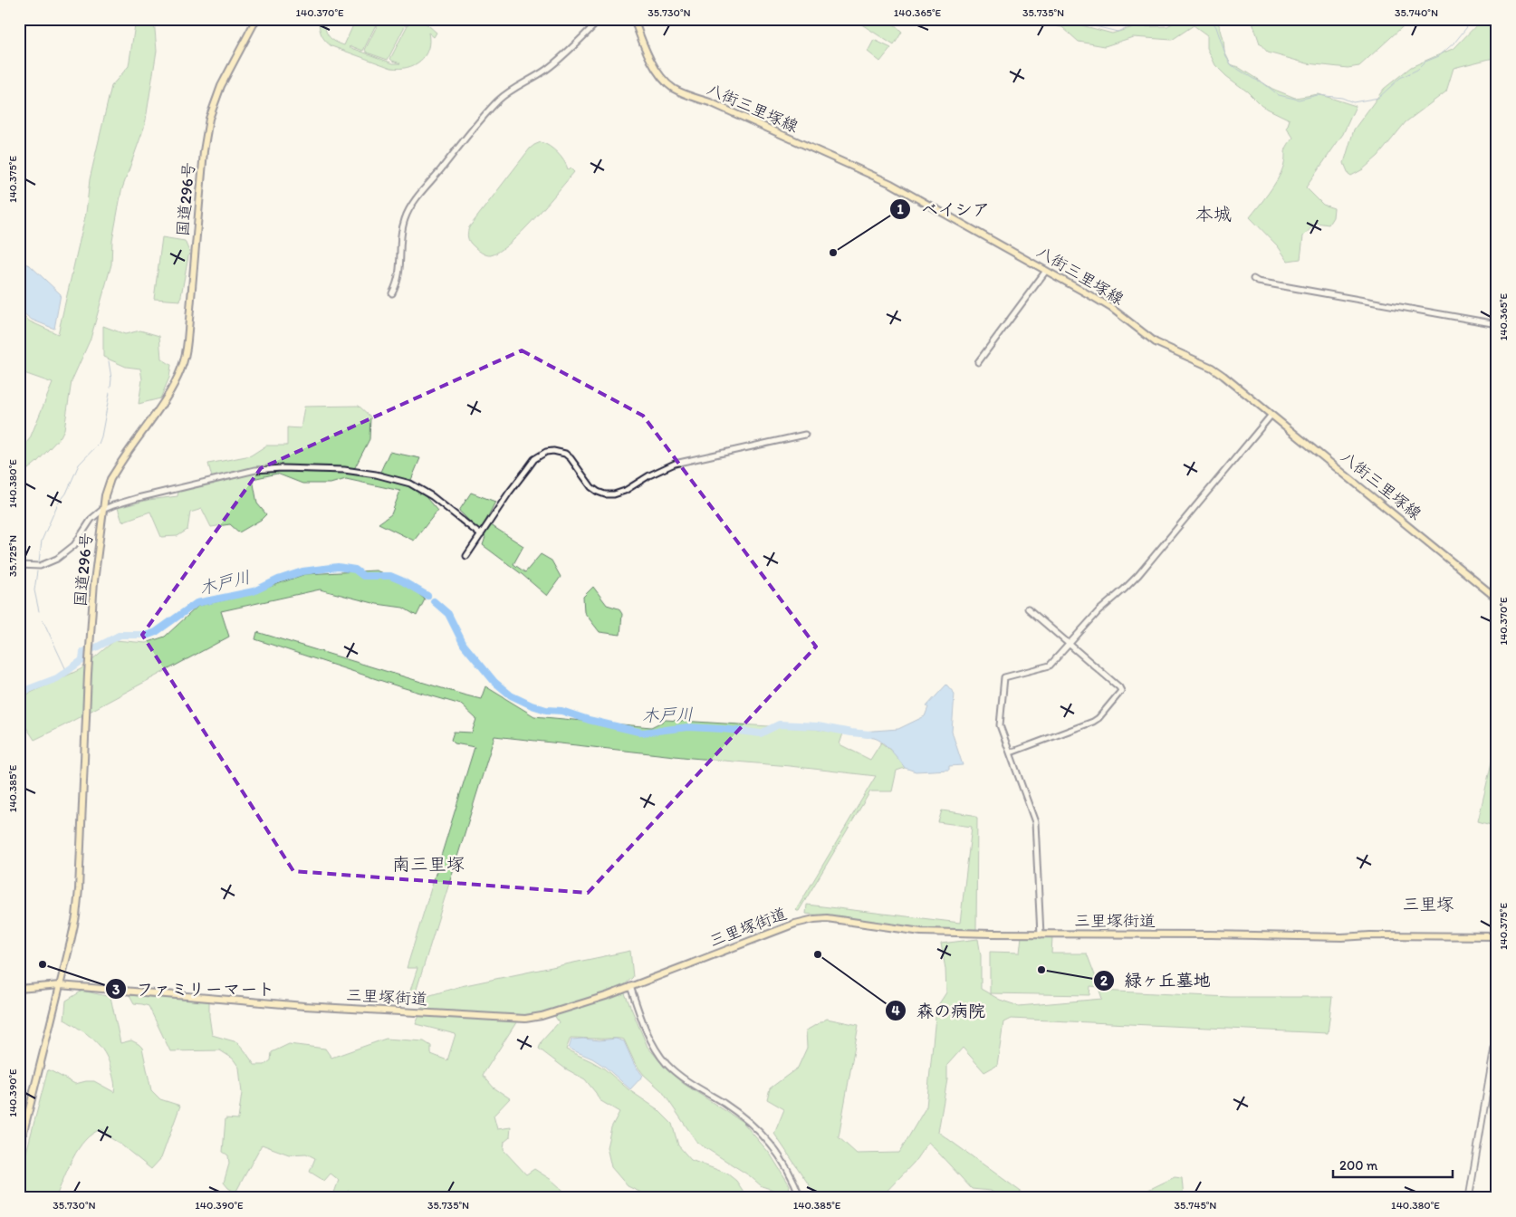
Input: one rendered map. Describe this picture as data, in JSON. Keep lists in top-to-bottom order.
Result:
{
  "streets": {
    "main road": ["八街三里塚線", "国道296号", "三里塚街道"]
  },
  "crossings": [
    ["国道296号", "三里塚街道"]
  ],
  "districts": ["本城", "南三里塚", "三里塚"],
  "water": ["木戸川"],
  "places": [
    "ベイシア",
    "森の病院",
    "ファミリーマート",
    "緑ヶ丘墓地"
  ],
  "scale_bar": "200 m",
  "coordinates": [
    "140.370°E",
    "35.730°N",
    "140.365°E",
    "35.735°N",
    "35.740°N",
    "140.375°E",
    "140.380°E",
    "35.725°N",
    "140.385°E",
    "140.390°E",
    "35.745°N"
  ]
}
